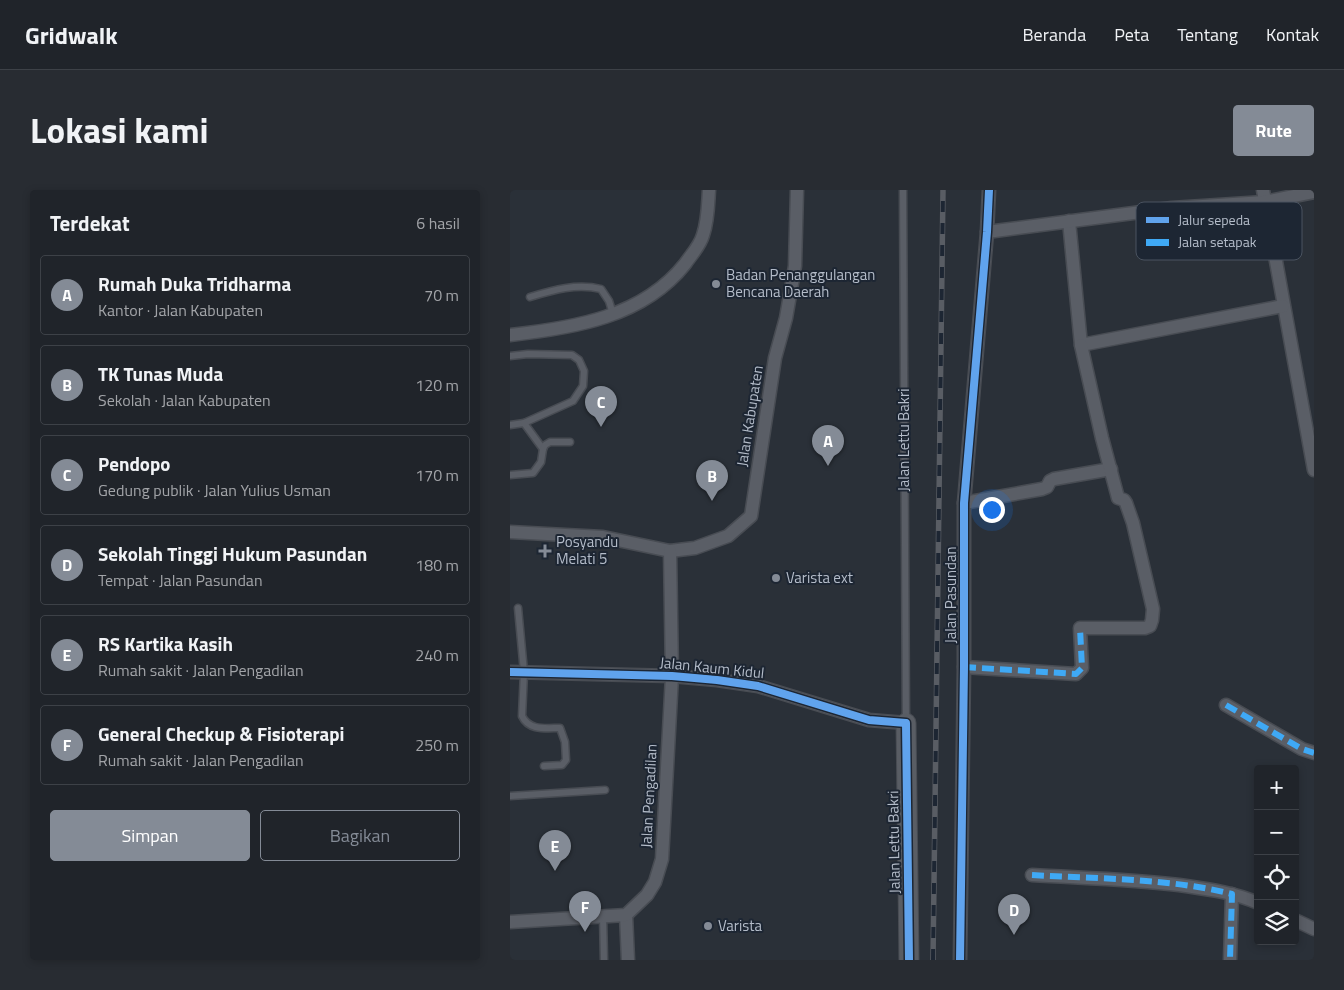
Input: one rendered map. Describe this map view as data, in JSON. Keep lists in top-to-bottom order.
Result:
{
  "streets": {
    "street": [
      "Jalan Kabupaten",
      "Jalan Lettu Bakri",
      "Jalan Pasundan",
      "Jalan Kaum Kidul",
      "Jalan Pengadilan"
    ]
  },
  "crossings": [
    ["Jalan Kabupaten", "Jalan Pengadilan"],
    ["Jalan Lettu Bakri", "Jalan Kaum Kidul"],
    ["Jalan Kaum Kidul", "Jalan Pengadilan"]
  ],
  "places": {
    "other": ["Badan Penanggulangan Bencana Daerah", "Varista ext", "Varista"],
    "health": ["Posyandu Melati 5"]
  },
  "legend": ["Jalur sepeda", "Jalan setapak"],
  "page": {
    "header": "Gridwalk",
    "nav": [
      "Beranda",
      "Peta",
      "Tentang",
      "Kontak"
    ],
    "title": "Lokasi kami",
    "buttons": [
      "Rute",
      ["Simpan", "Bagikan"]
    ],
    "heading": ["Terdekat", "6 hasil"],
    "list": [
      {
        "mark": "A",
        "name": "Rumah Duka Tridharma",
        "note": "Kantor · Jalan Kabupaten",
        "value": "70 m"
      },
      {
        "mark": "B",
        "name": "TK Tunas Muda",
        "note": "Sekolah · Jalan Kabupaten",
        "value": "120 m"
      },
      {
        "mark": "C",
        "name": "Pendopo",
        "note": "Gedung publik · Jalan Yulius Usman",
        "value": "170 m"
      },
      {
        "mark": "D",
        "name": "Sekolah Tinggi Hukum Pasundan",
        "note": "Tempat · Jalan Pasundan",
        "value": "180 m"
      },
      {
        "mark": "E",
        "name": "RS Kartika Kasih",
        "note": "Rumah sakit · Jalan Pengadilan",
        "value": "240 m"
      },
      {
        "mark": "F",
        "name": "General Checkup & Fisioterapi",
        "note": "Rumah sakit · Jalan Pengadilan",
        "value": "250 m"
      }
    ],
    "pins": [
      "C",
      "A",
      "B",
      "E",
      "F",
      "D"
    ],
    "map_buttons": ["+", "−"]
  }
}
